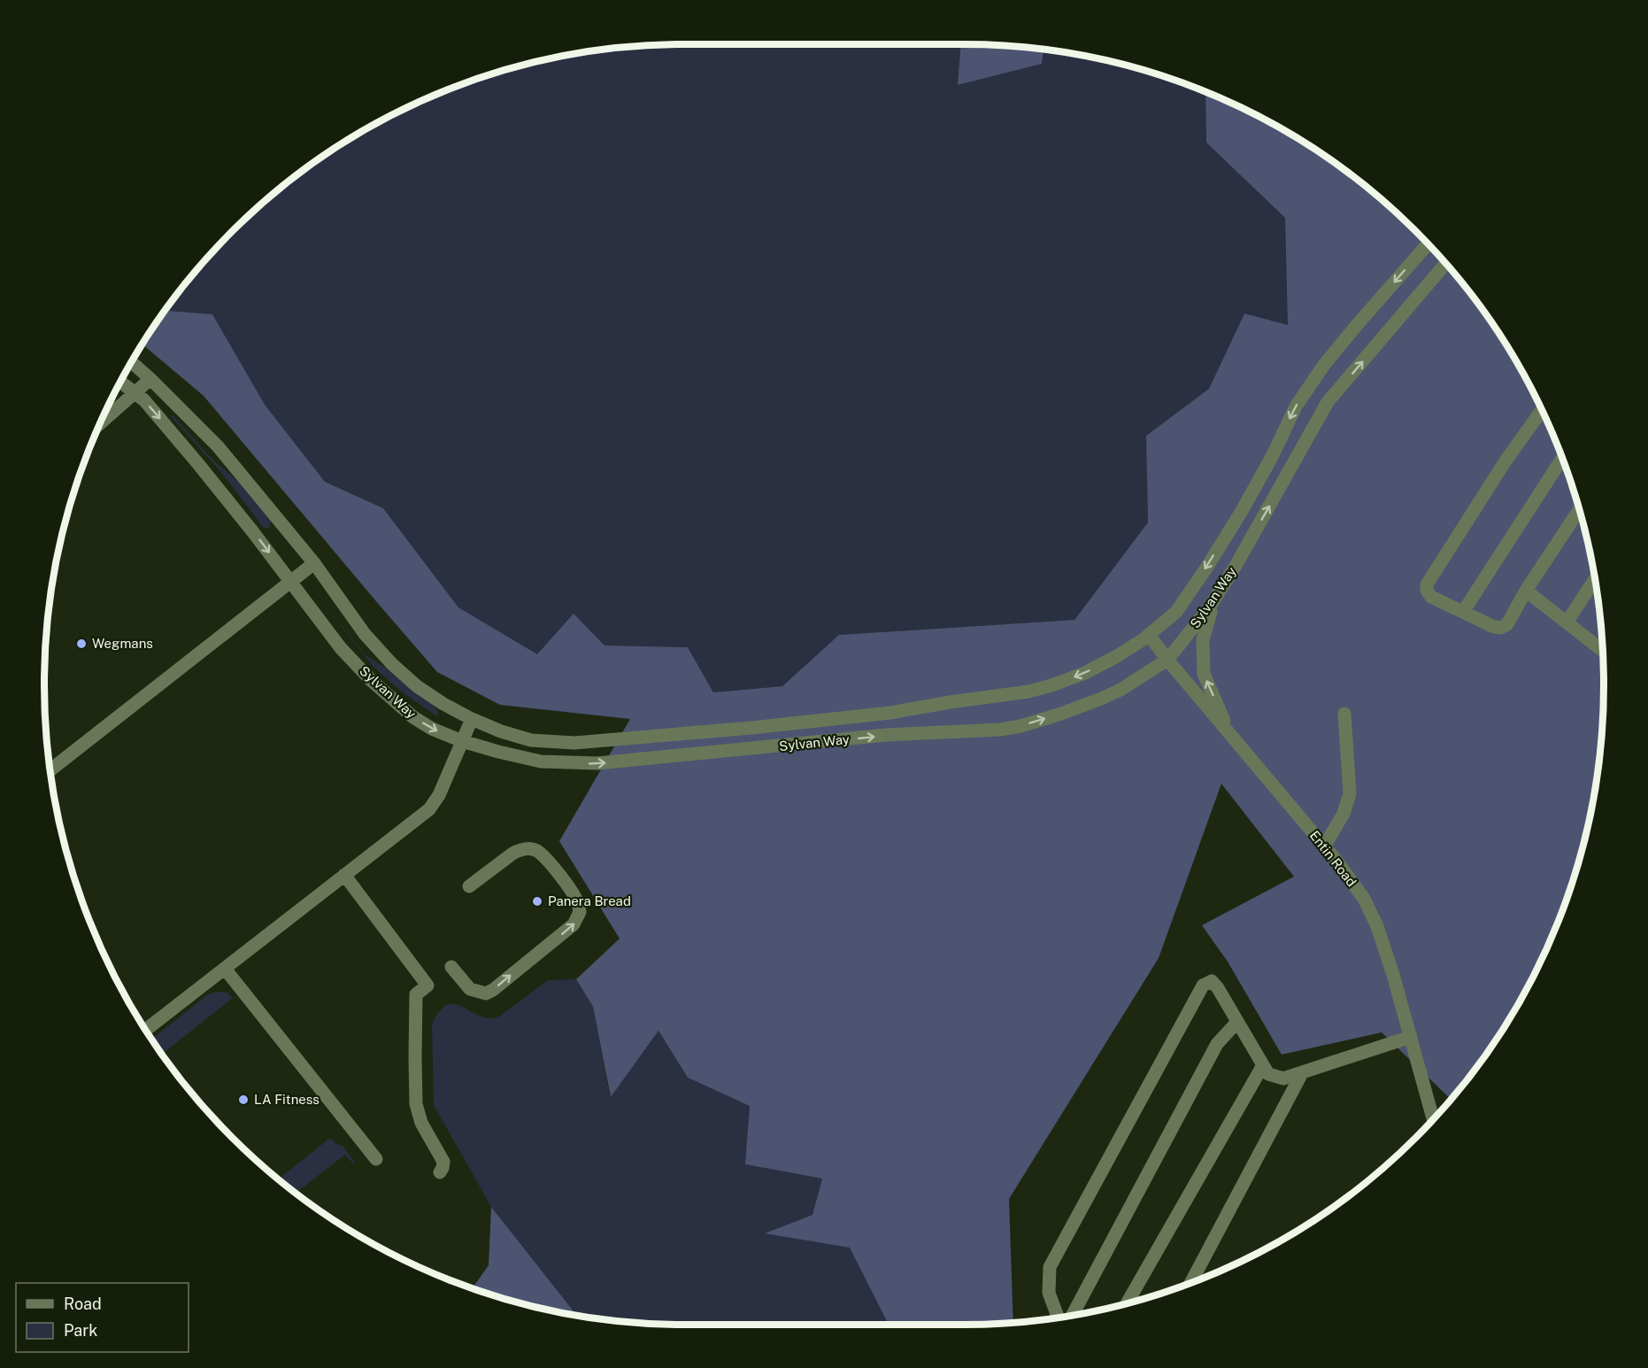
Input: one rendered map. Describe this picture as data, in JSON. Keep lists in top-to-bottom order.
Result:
{
  "streets": {
    "street": ["Sylvan Way", "Entin Road"]
  },
  "crossings": [
    ["Sylvan Way", "Entin Road"]
  ],
  "places": ["Wegmans", "Panera Bread", "LA Fitness"],
  "legend": ["Road", "Park"]
}
